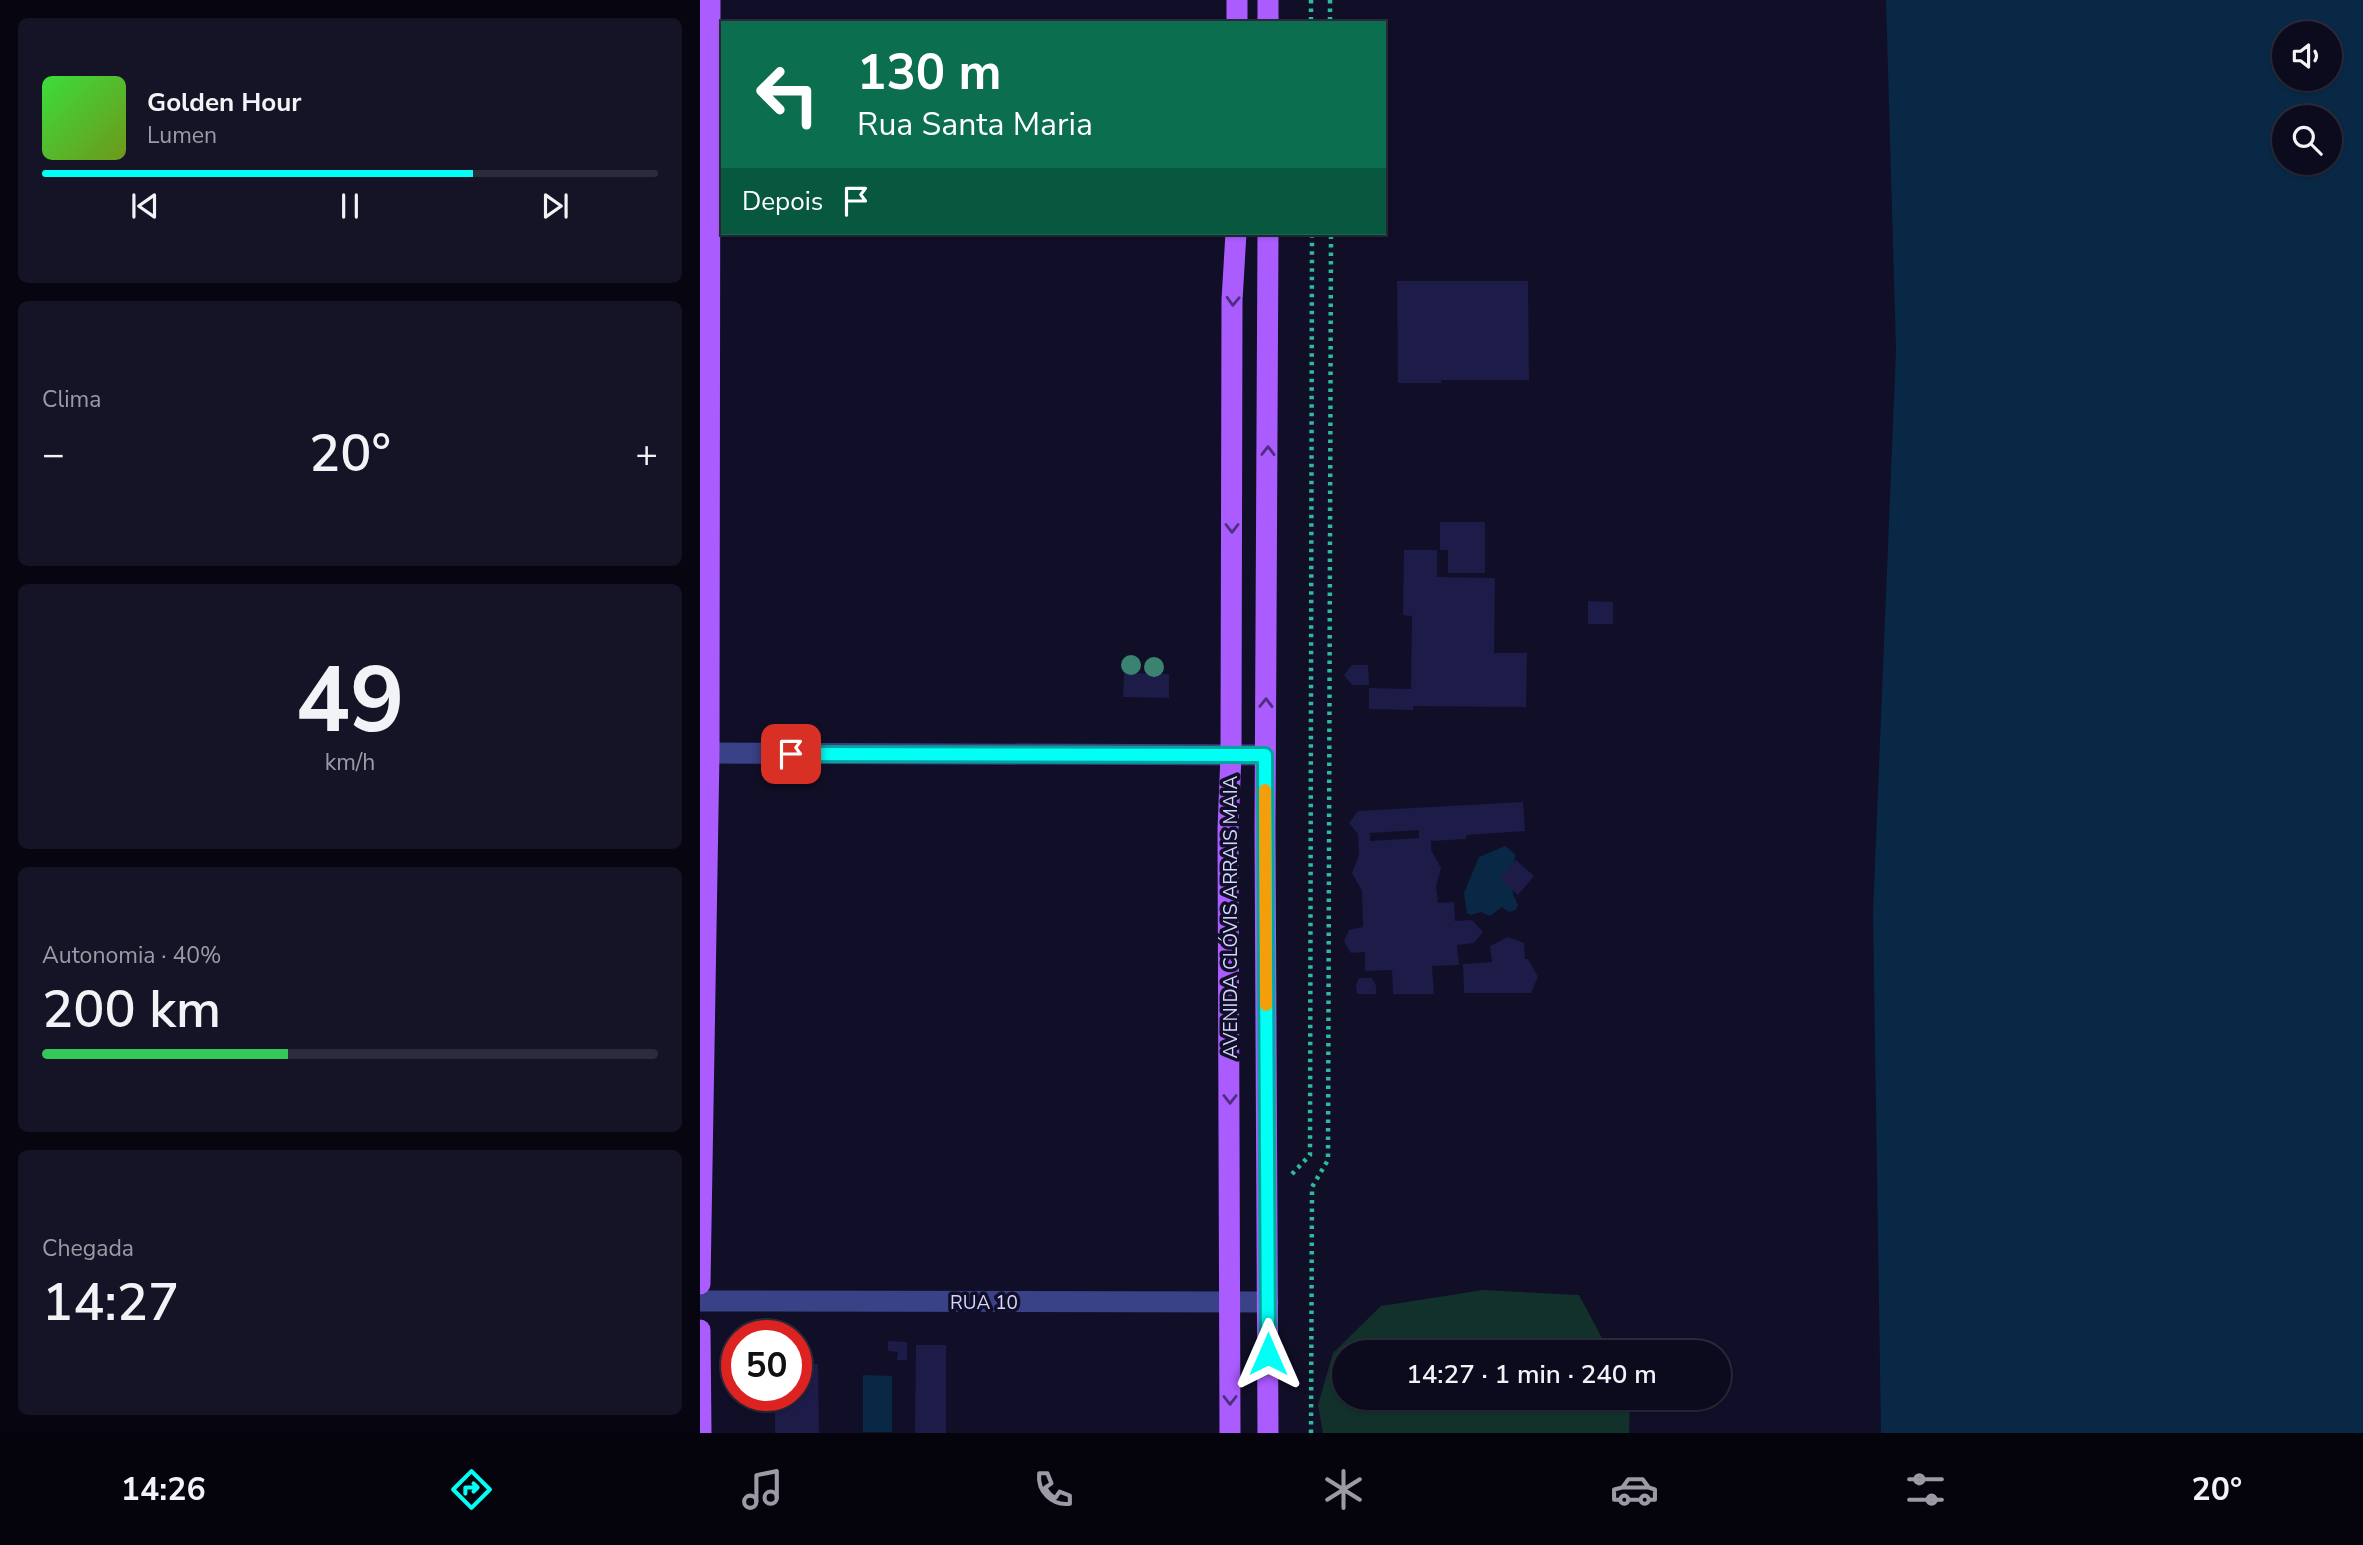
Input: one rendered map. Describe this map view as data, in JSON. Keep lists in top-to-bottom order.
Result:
{
  "streets": {
    "main road": ["AVENIDA CLÓVIS ARRAIS MAIA"],
    "street": ["RUA 10"]
  },
  "crossings": [
    ["AVENIDA CLÓVIS ARRAIS MAIA", "RUA 10"]
  ],
  "page": {
    "turn": ["130 m", "Rua Santa Maria"],
    "song": ["Golden Hour", "Lumen"],
    "then": "Depois",
    "tile": [
      "Clima",
      ["49", "km/h"],
      ["Autonomia · 40%", "200 km"],
      ["Chegada", "14:27"]
    ],
    "heat": ["−", "20°", "+"],
    "limit": "50",
    "trip": "14:27 · 1 min · 240 m",
    "tabs": ["14:26", "20°"]
  }
}
